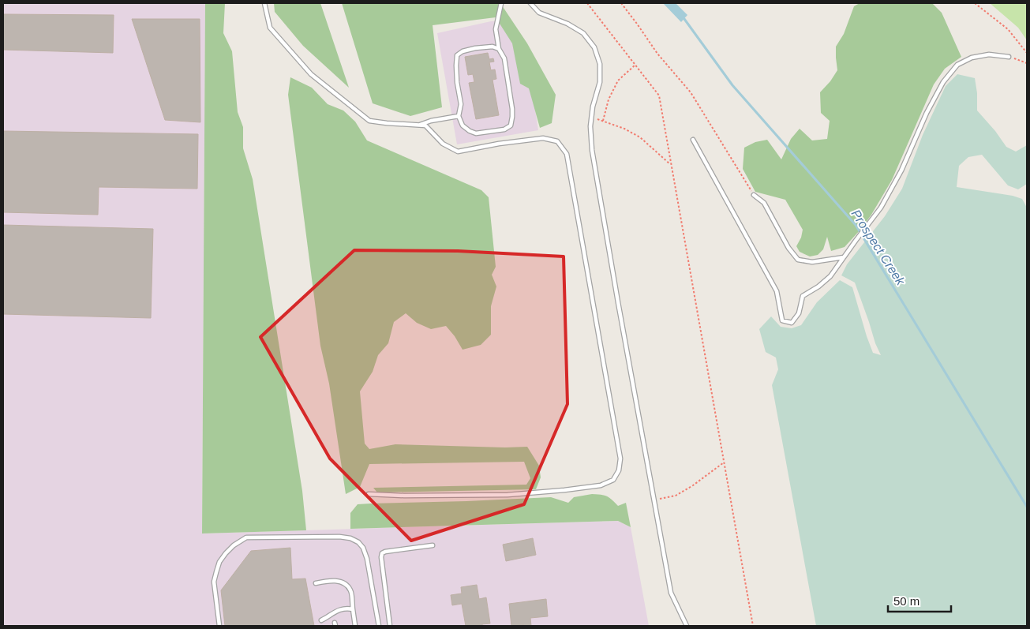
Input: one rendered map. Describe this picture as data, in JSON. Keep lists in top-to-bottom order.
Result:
{
  "water": ["Prospect Creek"],
  "scale_bar": "50 m"
}
